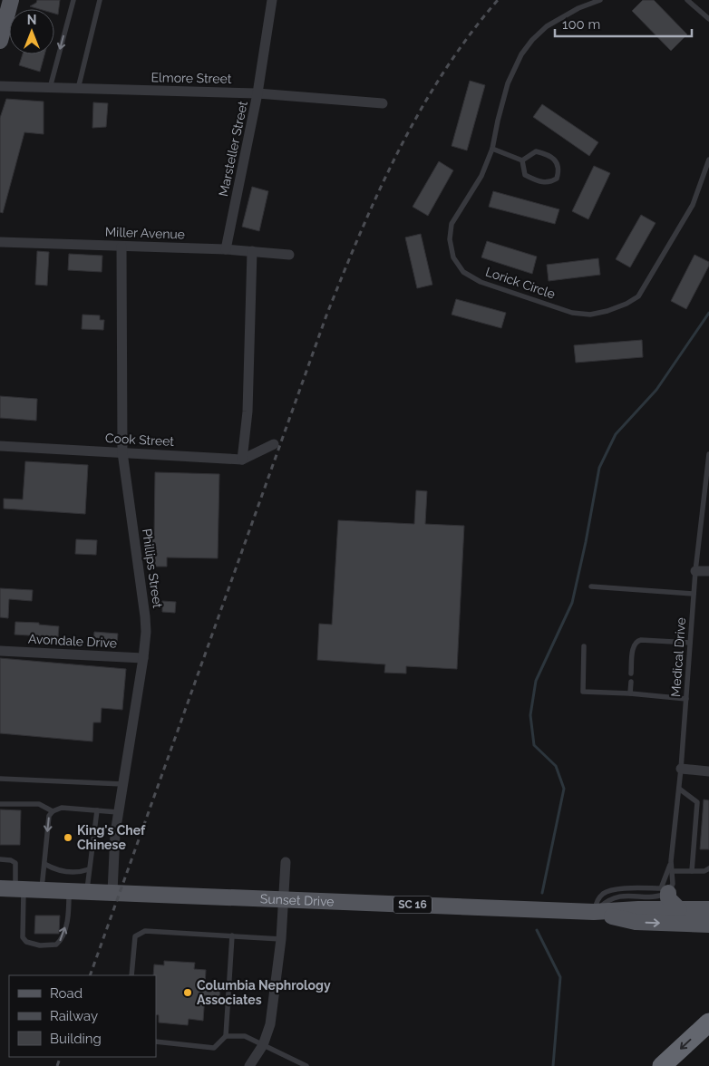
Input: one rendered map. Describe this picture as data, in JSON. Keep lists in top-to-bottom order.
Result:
{
  "streets": {
    "main road": ["Sunset Drive", "SC 16"],
    "street": [
      "Elmore Street",
      "Marsteller Street",
      "Miller Avenue",
      "Cook Street",
      "Phillips Street",
      "Avondale Drive"
    ],
    "lane": ["Lorick Circle", "Medical Drive"]
  },
  "crossings": [
    ["Elmore Street", "Marsteller Street"],
    ["Marsteller Street", "Miller Avenue"],
    ["Miller Avenue", "Phillips Street"],
    ["Cook Street", "Phillips Street"],
    ["Phillips Street", "Avondale Drive"],
    ["Phillips Street", "Sunset Drive"],
    ["Medical Drive", "Sunset Drive"]
  ],
  "places": ["King's Chef Chinese", "Columbia Nephrology Associates"],
  "legend": ["Road", "Railway", "Building"],
  "scale_bar": "100 m",
  "north": "top"
}
